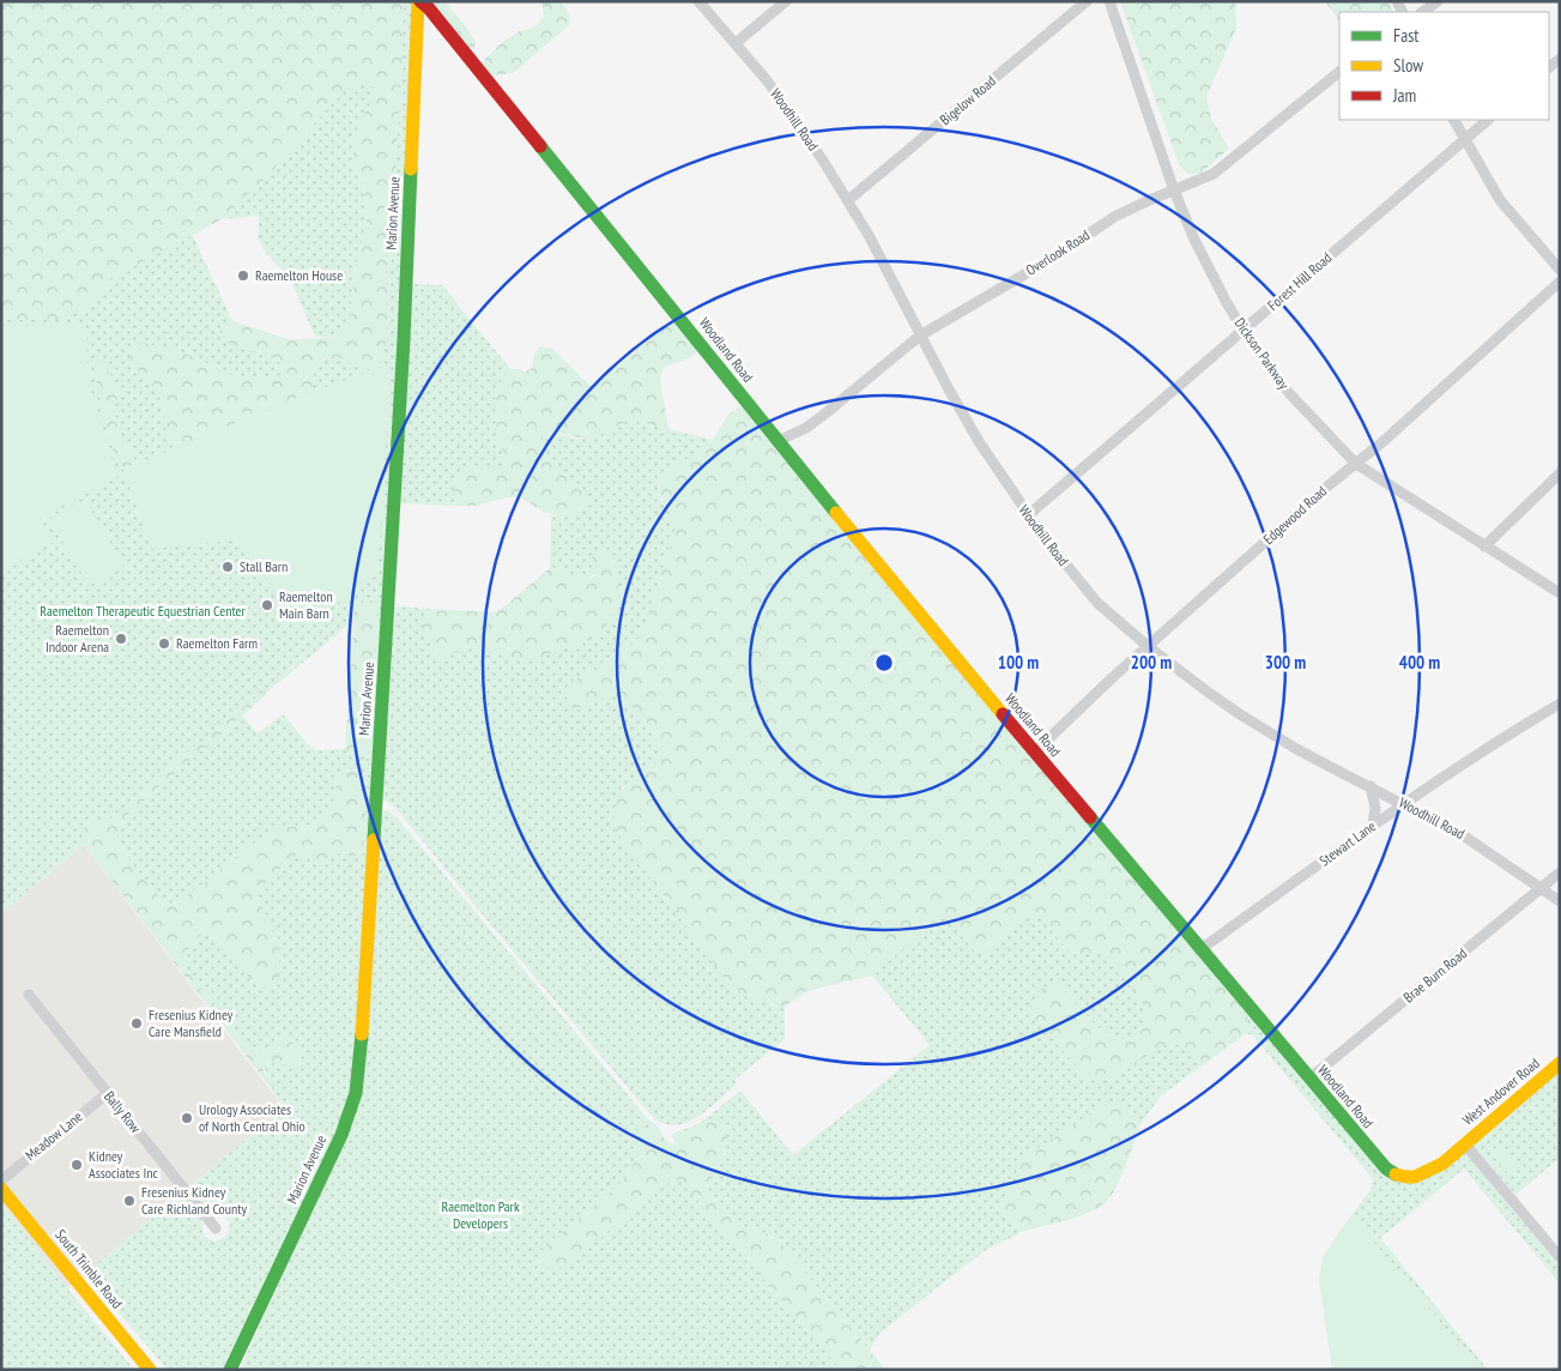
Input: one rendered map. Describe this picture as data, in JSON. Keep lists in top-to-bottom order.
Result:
{
  "streets": {
    "street": [
      "Bigelow Road",
      "Woodhill Road",
      "Marion Avenue",
      "Overlook Road",
      "Forest Hill Road",
      "Woodland Road",
      "Dickson Parkway",
      "Edgewood Road",
      "Stewart Lane",
      "Brae Burn Road",
      "West Andover Road",
      "Bally Row",
      "Meadow Lane",
      "South Trimble Road"
    ]
  },
  "crossings": [
    ["Bigelow Road", "Woodhill Road"],
    ["Woodhill Road", "Overlook Road"],
    ["Woodhill Road", "Forest Hill Road"],
    ["Woodhill Road", "Edgewood Road"],
    ["Woodhill Road", "Stewart Lane"],
    ["Woodhill Road", "Brae Burn Road"],
    ["Marion Avenue", "Woodland Road"],
    ["Overlook Road", "Woodland Road"],
    ["Overlook Road", "Dickson Parkway"],
    ["Forest Hill Road", "Dickson Parkway"],
    ["Woodland Road", "Edgewood Road"],
    ["Woodland Road", "Stewart Lane"],
    ["Woodland Road", "Brae Burn Road"],
    ["Woodland Road", "West Andover Road"],
    ["Dickson Parkway", "Edgewood Road"],
    ["Bally Row", "Meadow Lane"]
  ],
  "parks": ["Raemelton Therapeutic Equestrian Center", "Raemelton Park Developers"],
  "places": [
    "Raemelton House",
    "Stall Barn",
    "Raemelton Main Barn",
    "Raemelton Indoor Arena",
    "Raemelton Farm",
    "Fresenius Kidney Care Mansfield",
    "Urology Associates of North Central Ohio",
    "Kidney Associates Inc",
    "Fresenius Kidney Care Richland County"
  ],
  "legend": ["Fast", "Slow", "Jam"],
  "rings": [
    "100 m",
    "200 m",
    "300 m",
    "400 m"
  ]
}
